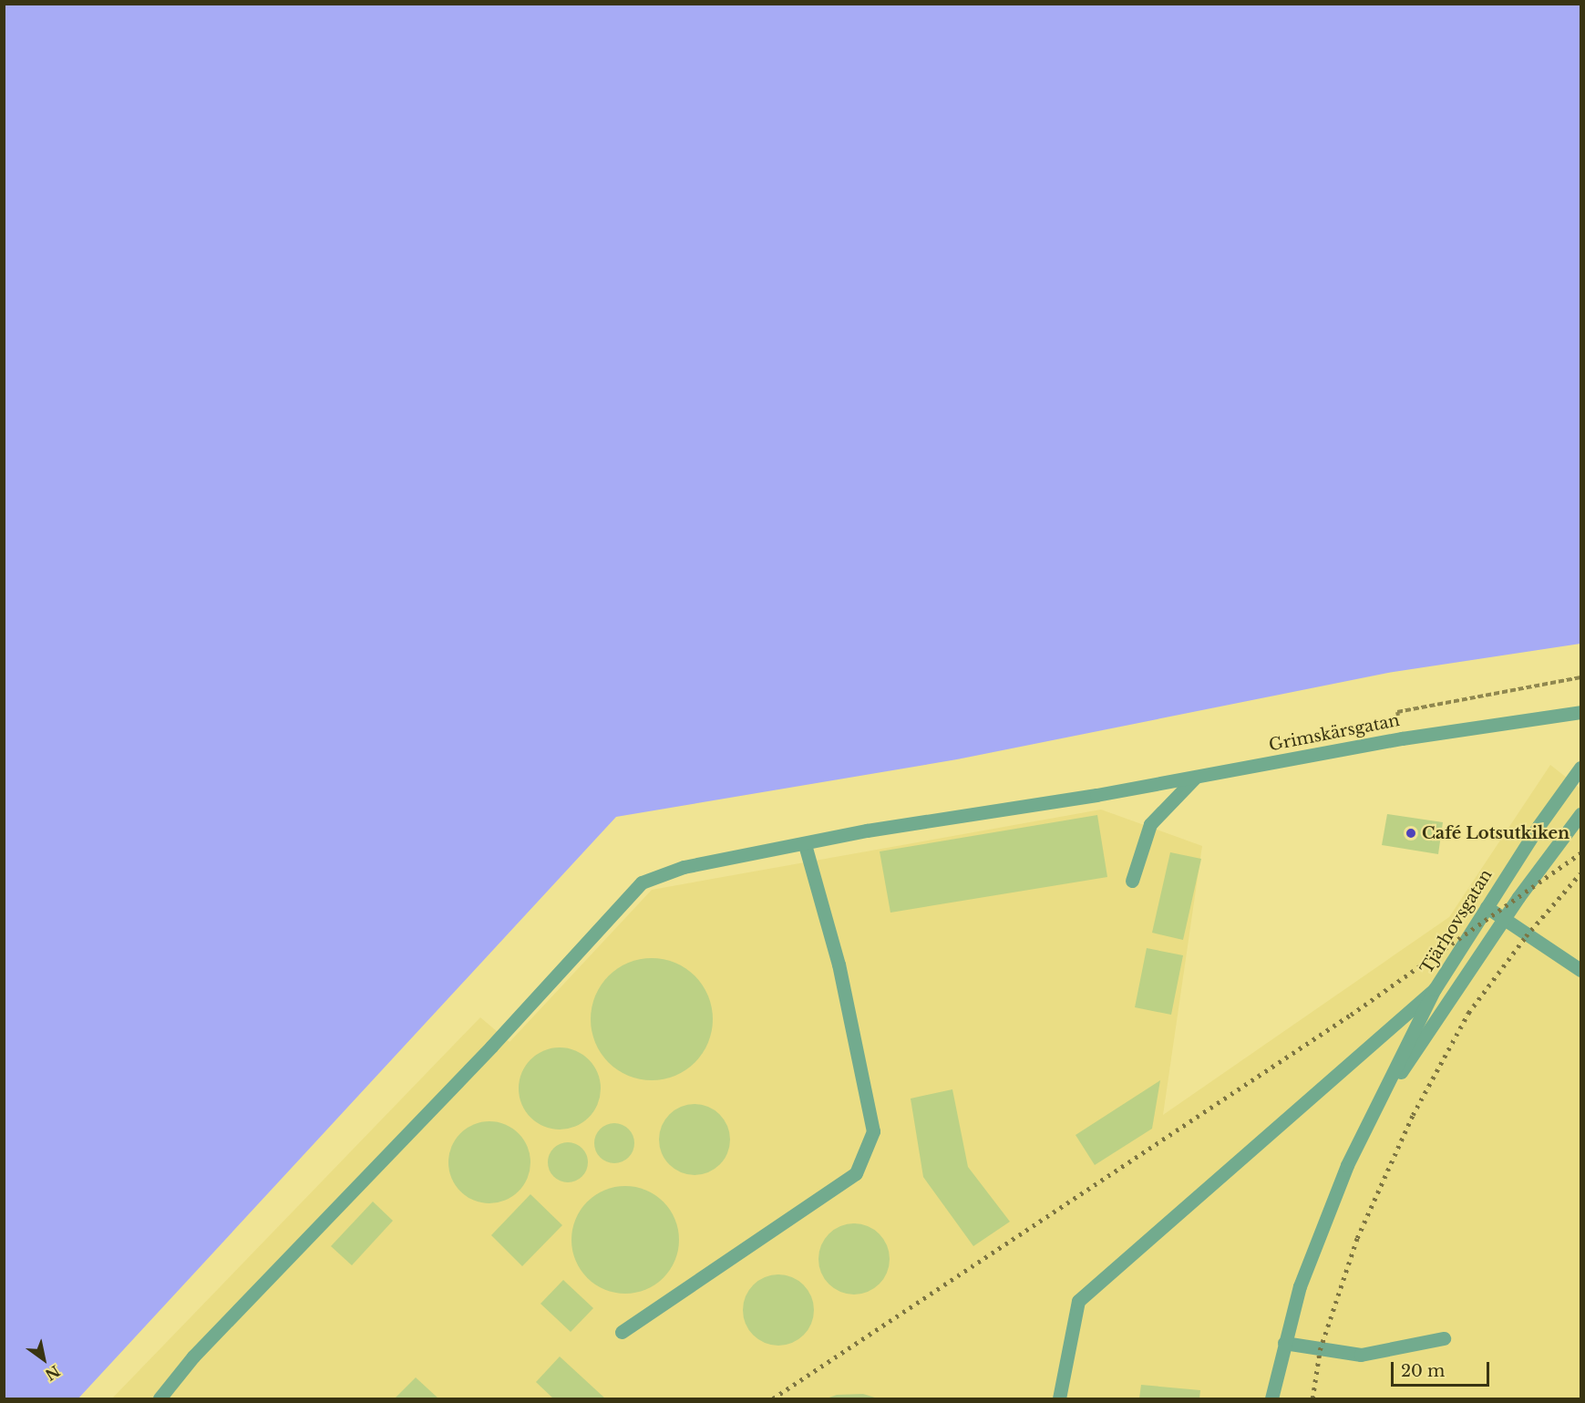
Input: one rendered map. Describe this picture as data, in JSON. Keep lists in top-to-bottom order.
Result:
{
  "streets": {
    "street": ["Grimskärsgatan", "Tjärhovsgatan"]
  },
  "places": ["Café Lotsutkiken"],
  "scale_bar": "20 m",
  "north": "bottom right"
}
